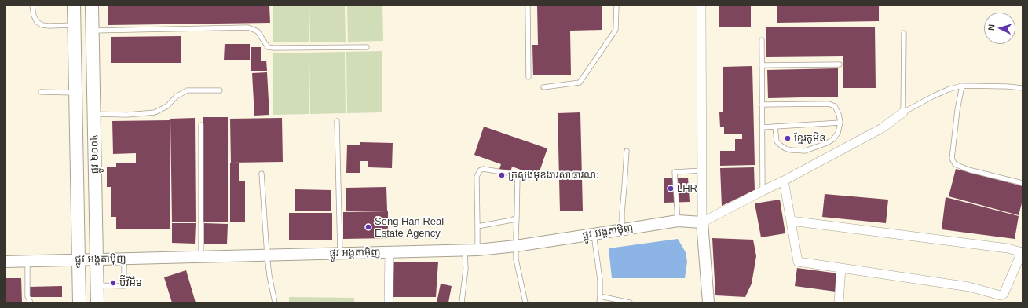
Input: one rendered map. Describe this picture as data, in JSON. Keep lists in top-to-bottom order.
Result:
{
  "streets": {
    "main road": ["ផ្លូវ ២០០៤"],
    "street": ["ផ្លូវ អង្តតាម៉ិញ"]
  },
  "crossings": [
    ["ផ្លូវ ២០០៤", "ផ្លូវ អង្តតាម៉ិញ"]
  ],
  "places": [
    "ខ្មែរកូមីន",
    "ក្រសួងមុខងារសាធារណៈ",
    "LHR",
    "Seng Han Real Estate Agency",
    "ប៊ីវីអឹម"
  ],
  "north": "left"
}
